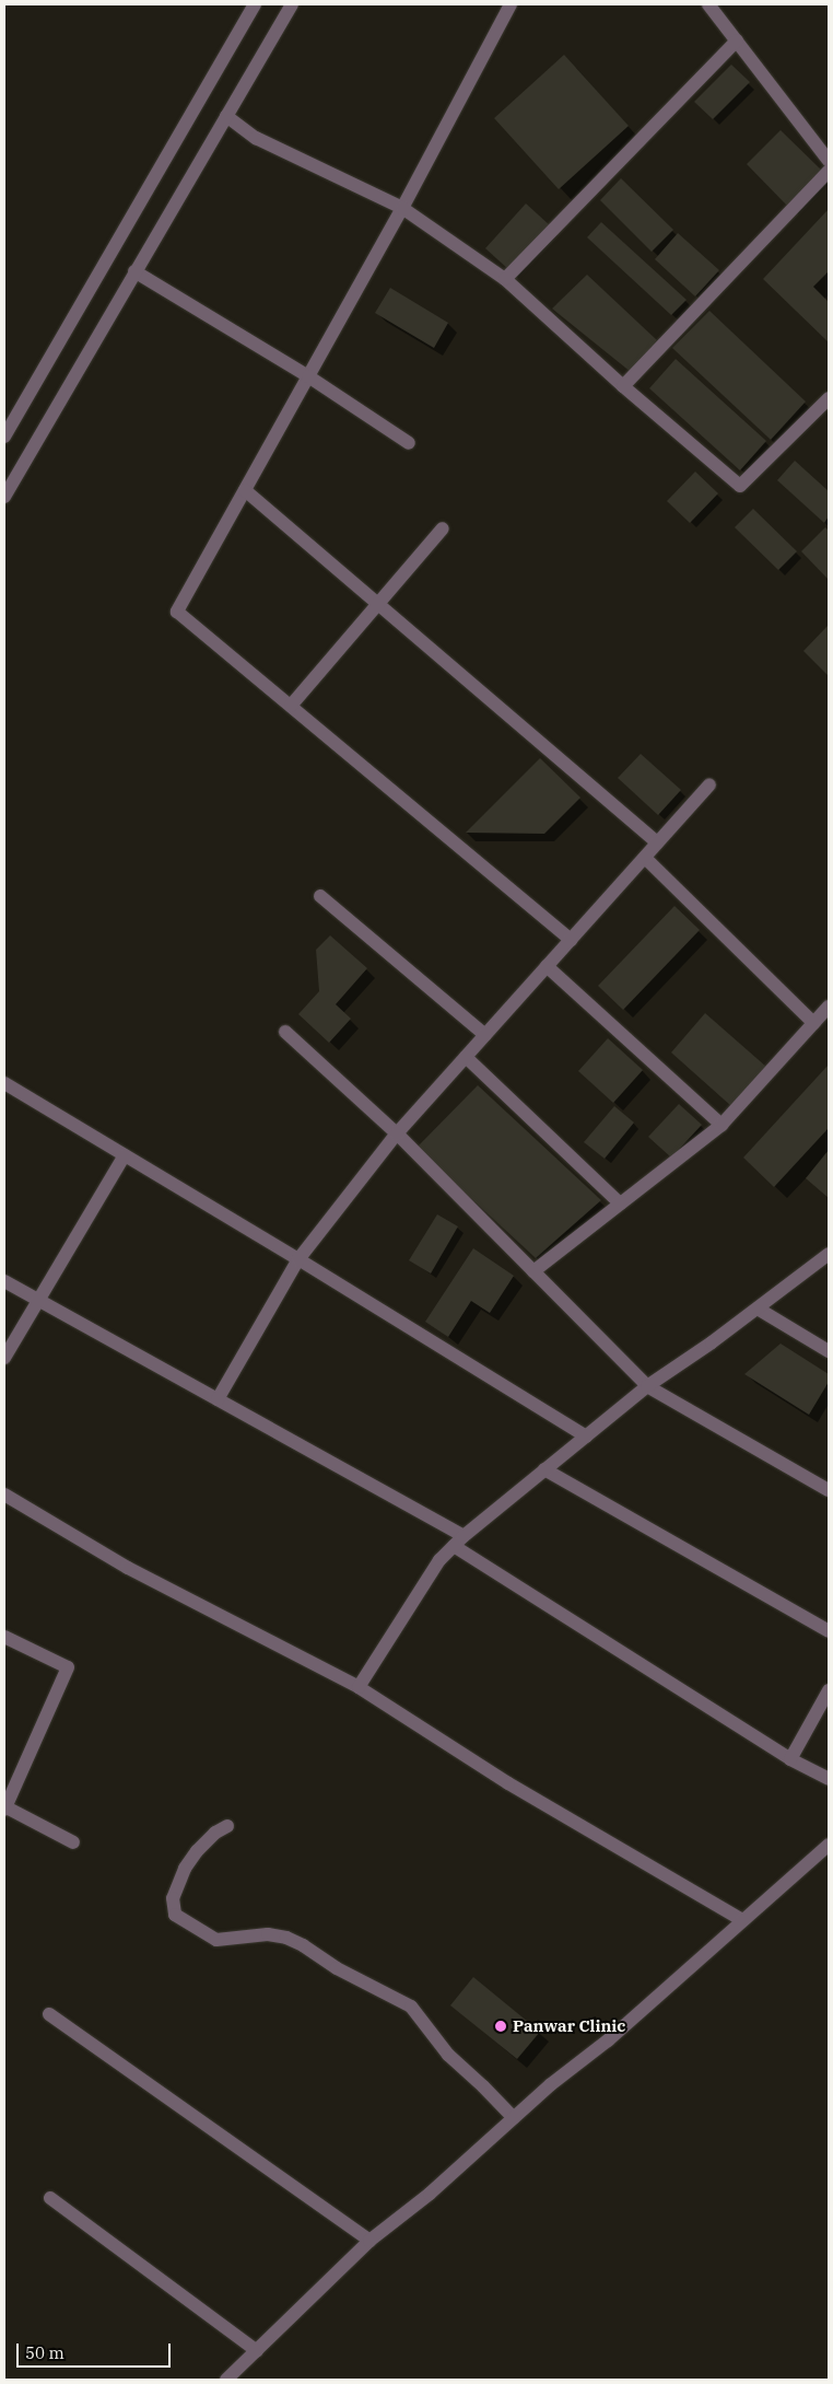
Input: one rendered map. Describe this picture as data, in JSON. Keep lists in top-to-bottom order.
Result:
{
  "places": ["Panwar Clinic"],
  "scale_bar": "50 m"
}
